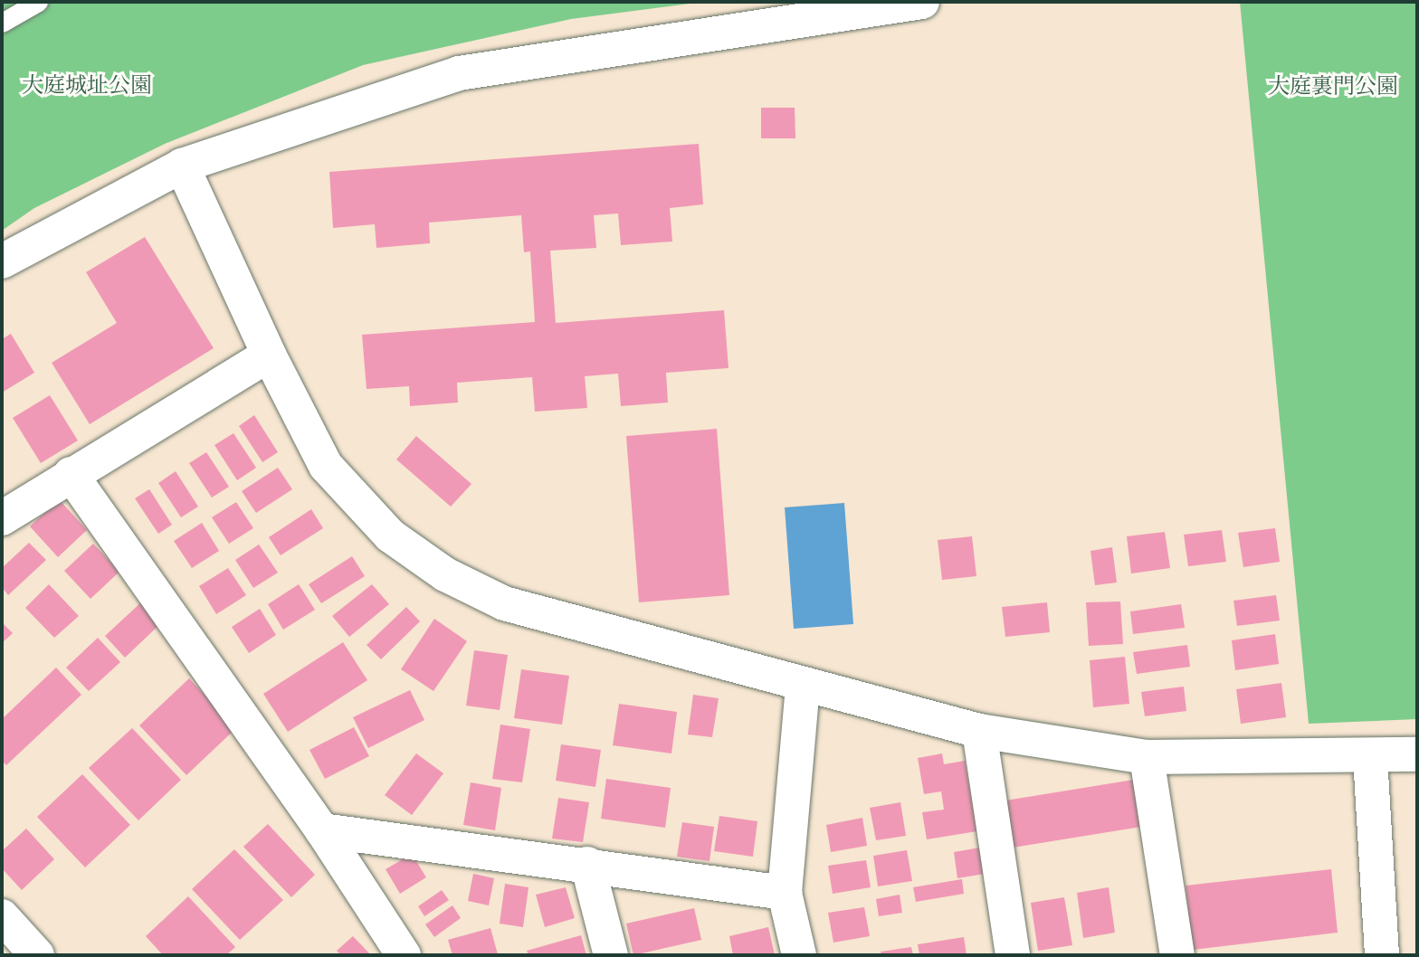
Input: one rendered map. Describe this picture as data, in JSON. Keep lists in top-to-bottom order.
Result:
{
  "parks": ["大庭城址公園", "大庭裏門公園"]
}
